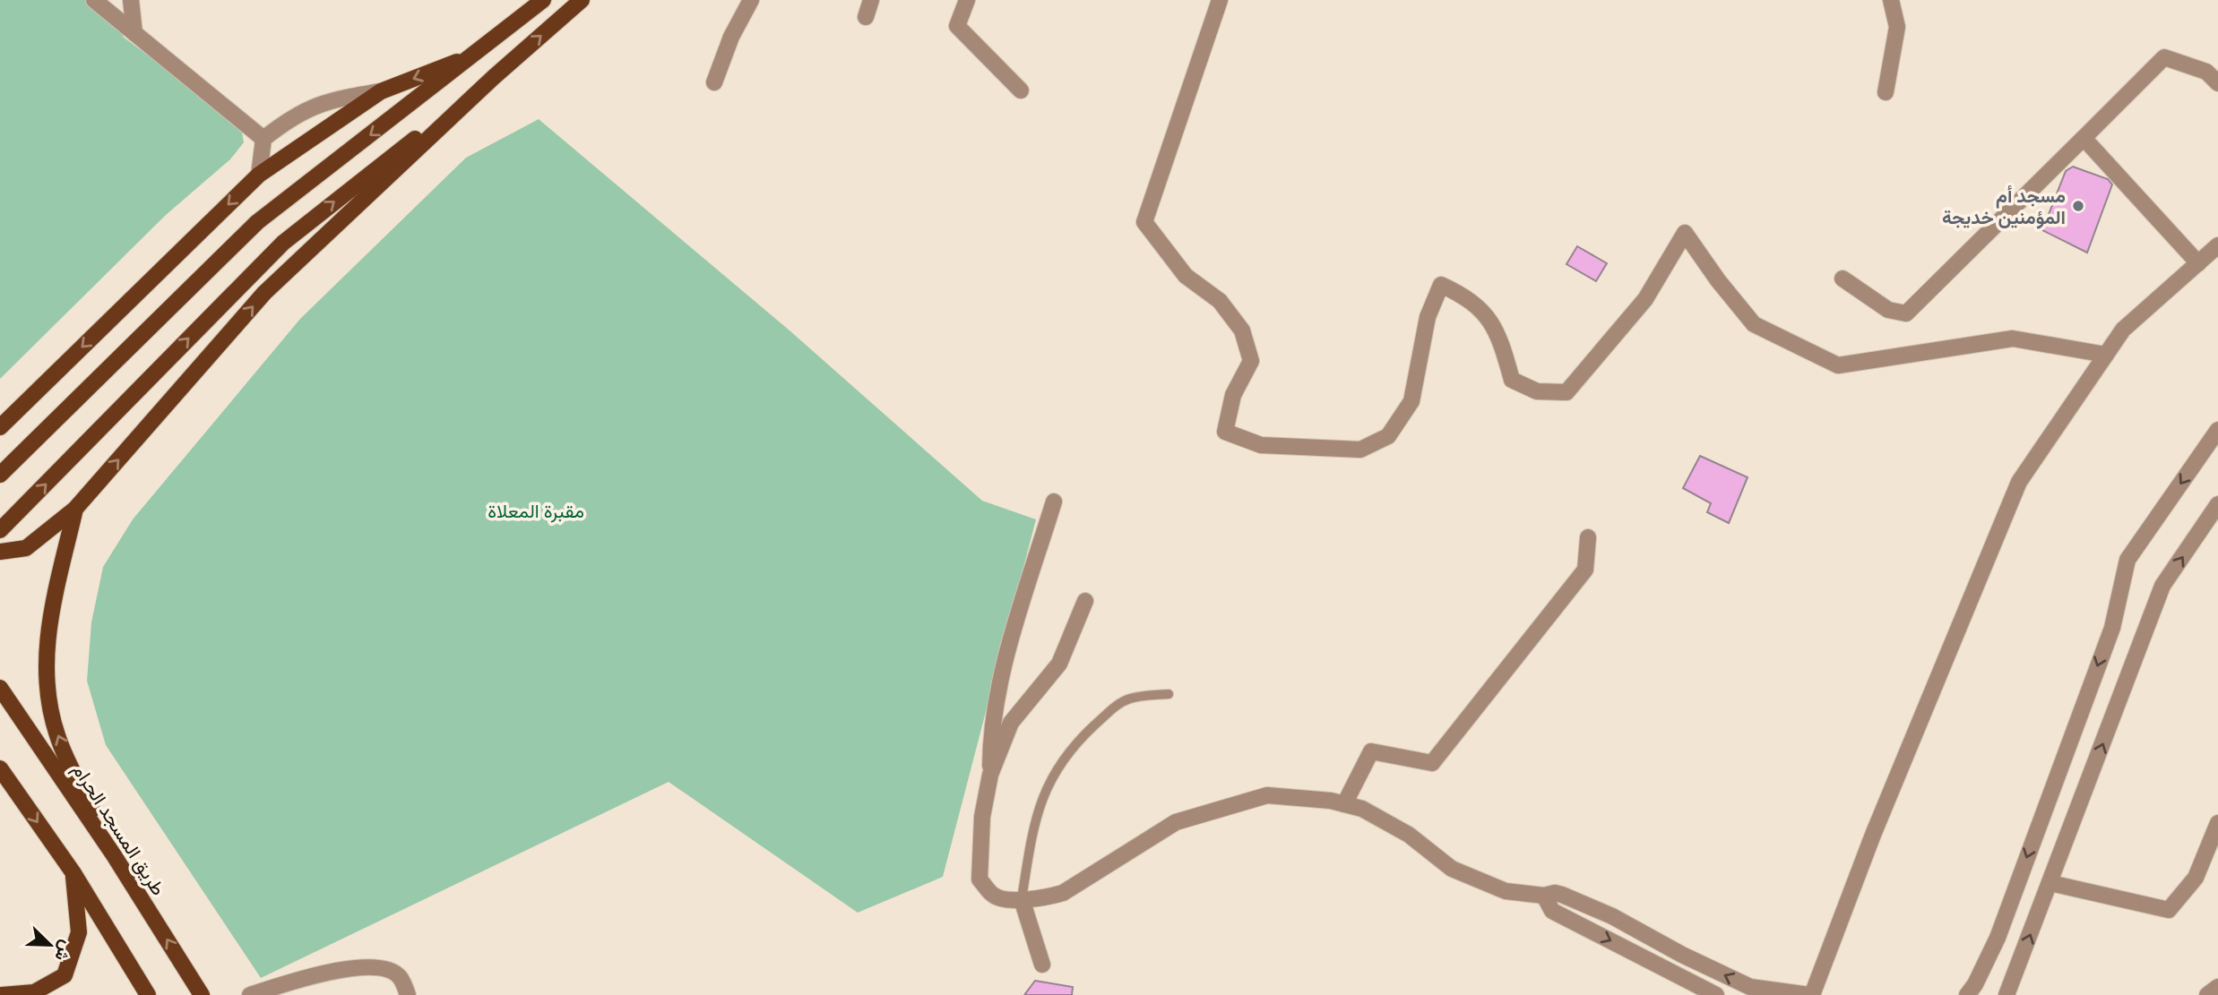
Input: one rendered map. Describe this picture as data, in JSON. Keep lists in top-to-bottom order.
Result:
{
  "streets": {
    "main road": ["طريق المسجد الحرام"]
  },
  "parks": ["مقبرة المعلاة"],
  "places": ["مسجد أم المؤمنين خديجة"],
  "north": "bottom right"
}
